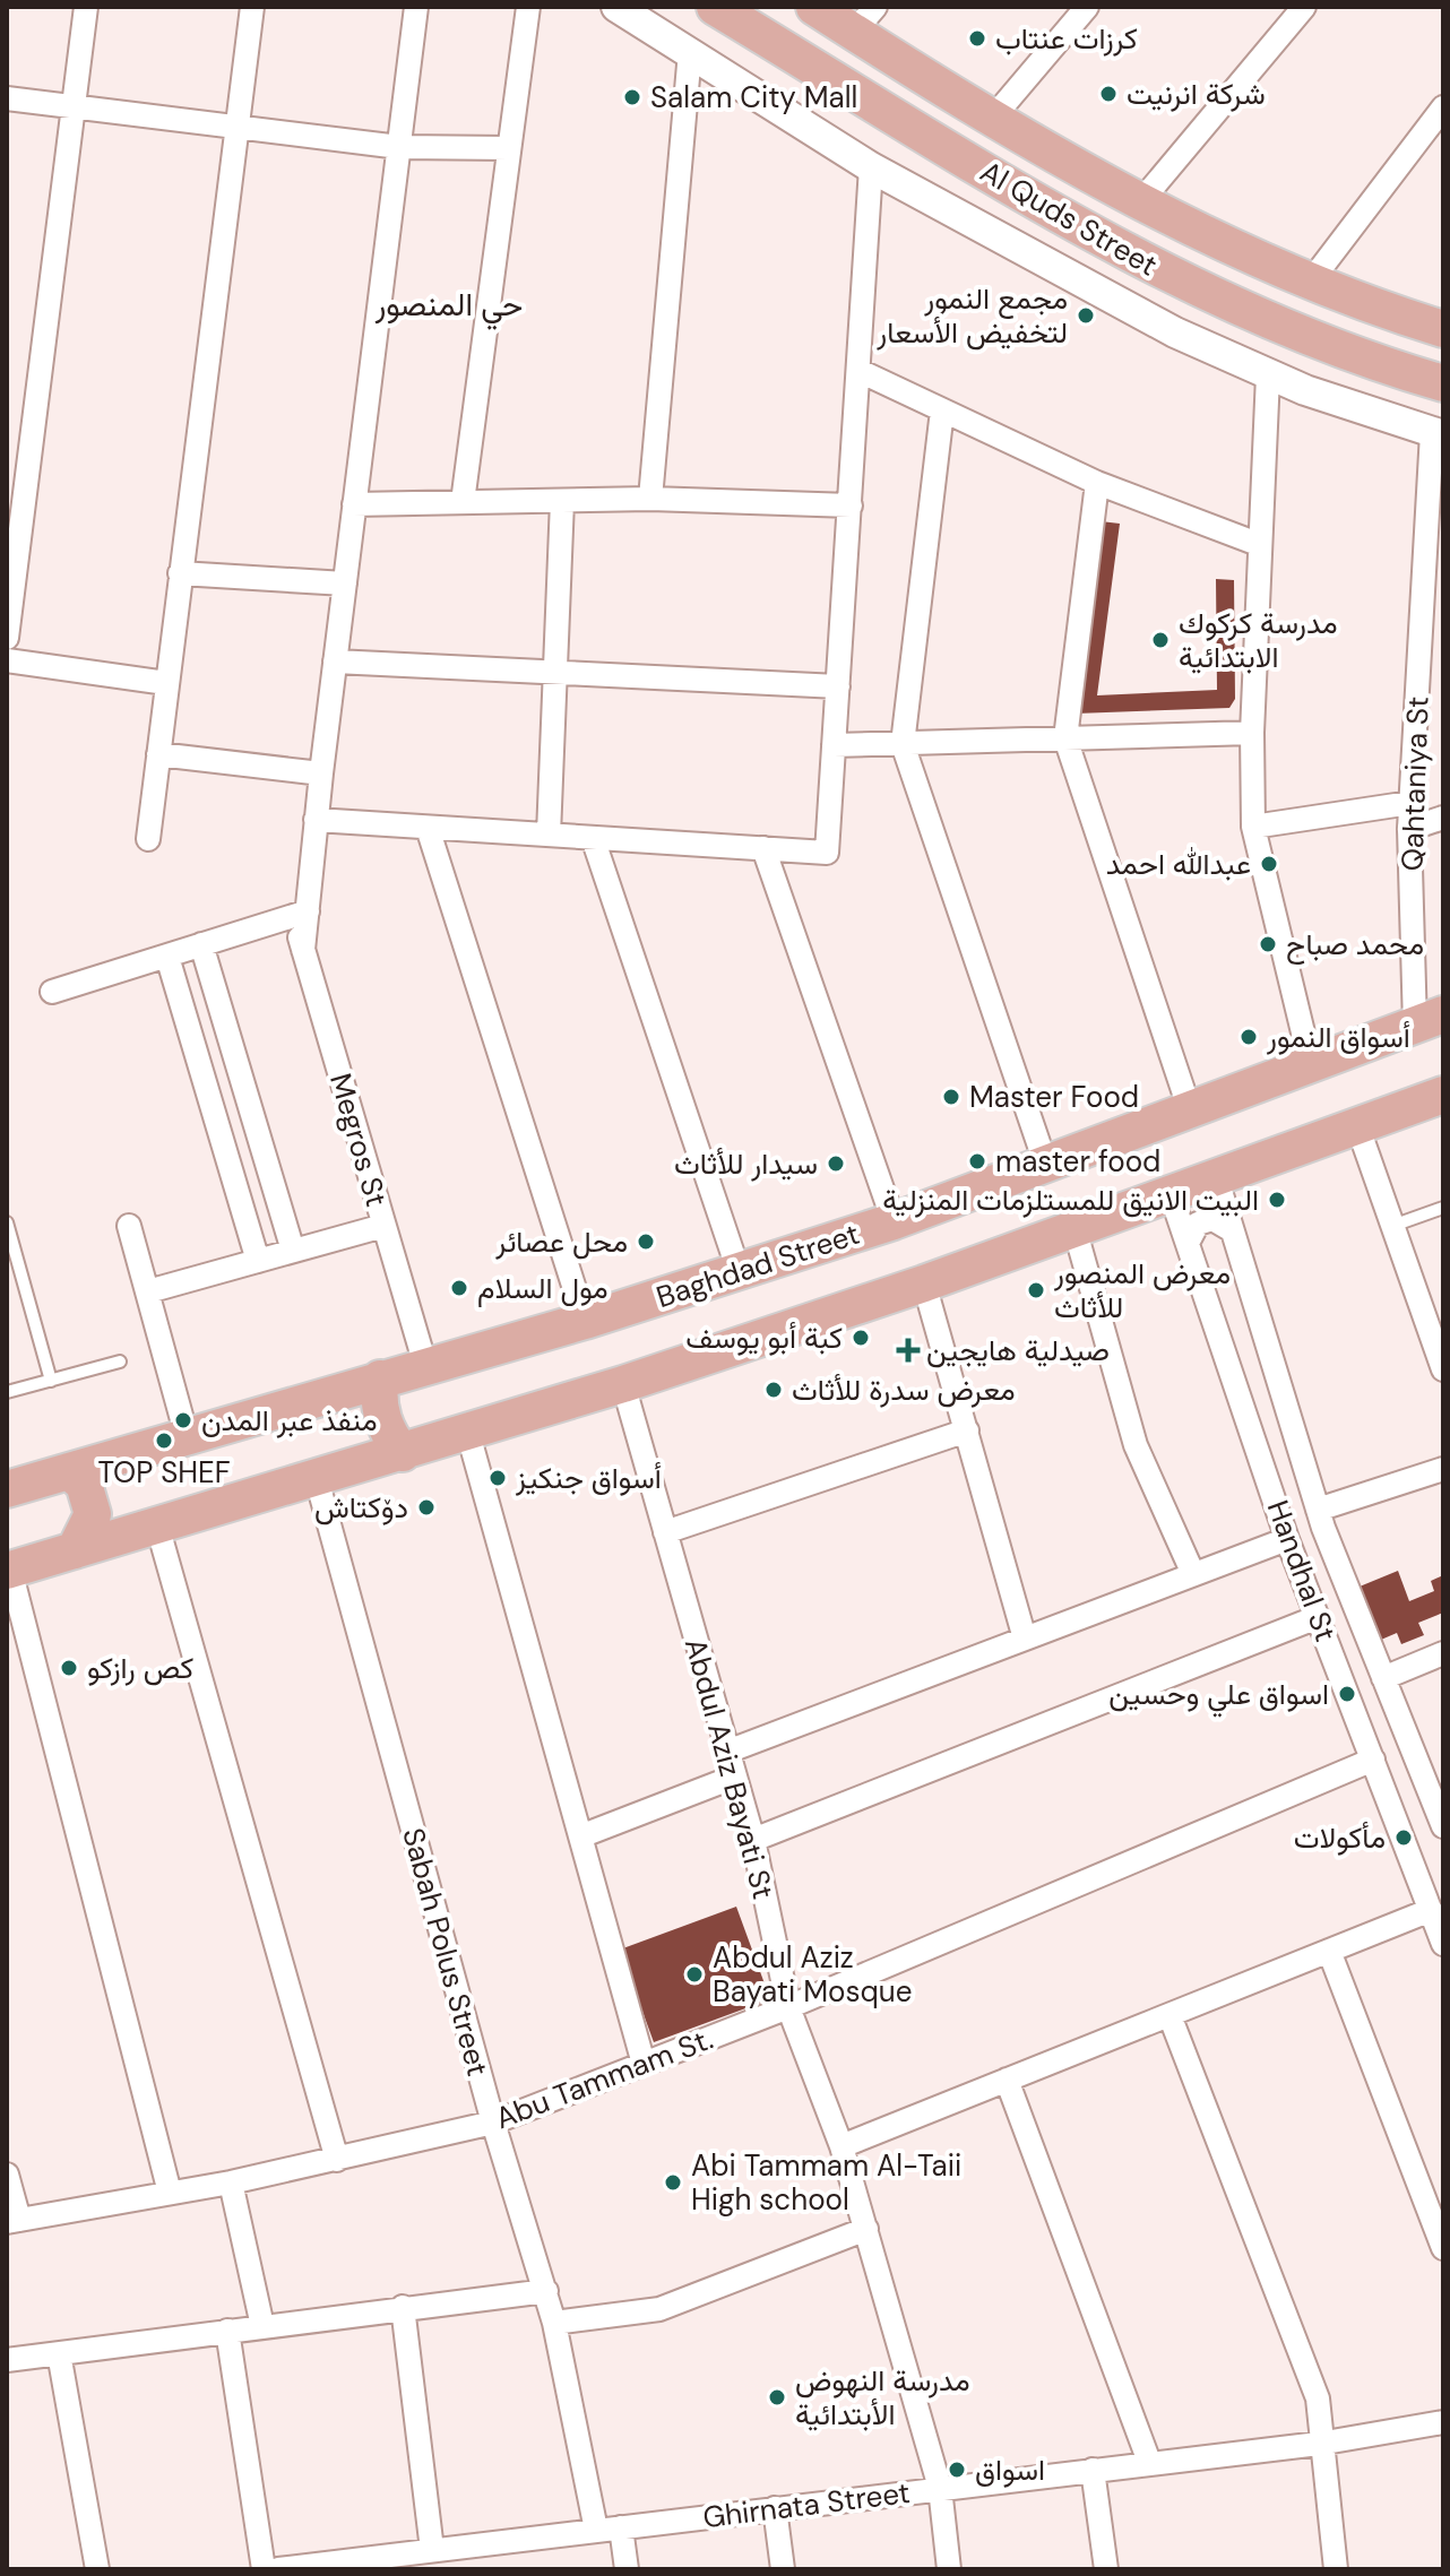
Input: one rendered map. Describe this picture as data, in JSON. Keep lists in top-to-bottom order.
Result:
{
  "streets": {
    "main road": ["Al Quds Street", "Baghdad Street"],
    "street": [
      "Qahtaniya St",
      "Megros St",
      "Handhal St",
      "Abdul Aziz Bayati St",
      "Sabah Polus Street",
      "Abu Tammam St.",
      "Ghirnata Street"
    ]
  },
  "crossings": [
    ["Qahtaniya St", "Baghdad Street"],
    ["Megros St", "Baghdad Street"],
    ["Handhal St", "Abu Tammam St."],
    ["Abdul Aziz Bayati St", "Abu Tammam St."],
    ["Abdul Aziz Bayati St", "Ghirnata Street"],
    ["Sabah Polus Street", "Abu Tammam St."],
    ["Sabah Polus Street", "Ghirnata Street"]
  ],
  "districts": ["حي المنصور"],
  "places": {
    "other": [
      "كرزات عنتاب",
      "شركة انرنيت",
      "Salam City Mall",
      "مجمع النمور لتخفيض الأسعار",
      "مدرسة كركوك الابتدائية",
      "عبدالله احمد",
      "محمد صباح",
      "أسواق النمور",
      "Master Food",
      "master food",
      "سيدار للأثاث",
      "البيت الانيق للمستلزمات المنزلية",
      "محل عصائر",
      "مول السلام",
      "معرض المنصور للأثاث",
      "كبة أبو يوسف",
      "معرض سدرة للأثاث",
      "منفذ عبر المدن",
      "TOP SHEF",
      "أسواق جنكيز",
      "دۆکتاش",
      "كص رازكو",
      "اسواق علي وحسين",
      "مأكولات",
      "Abdul Aziz Bayati Mosque",
      "Abi Tammam Al-Taii High school",
      "مدرسة النهوض الأبتدائية",
      "اسواق"
    ],
    "health": ["صيدلية هايجين"]
  }
}
